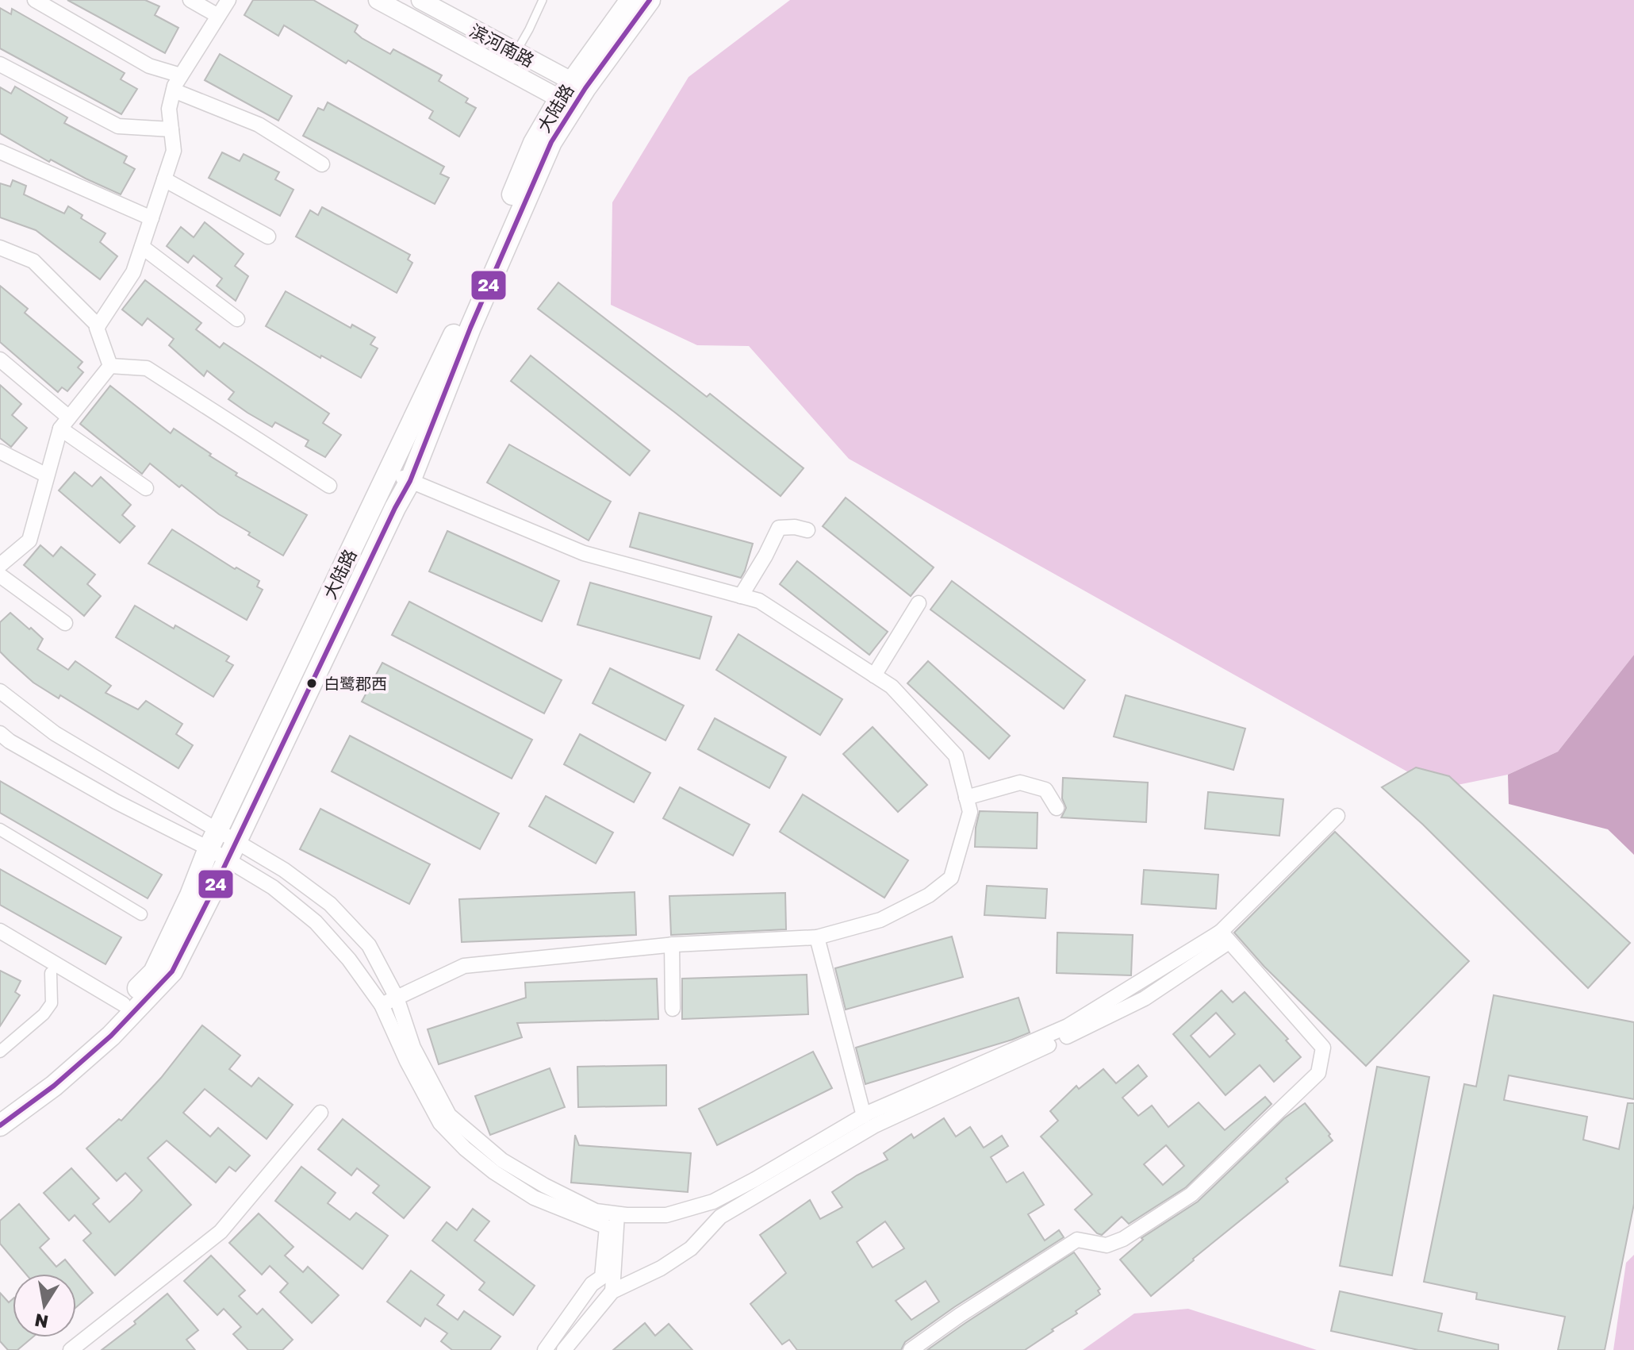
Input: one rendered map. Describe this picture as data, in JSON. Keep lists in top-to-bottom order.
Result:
{
  "streets": {
    "main road": ["大陆路"],
    "street": ["滨河南路"]
  },
  "crossings": [
    ["滨河南路", "大陆路"]
  ],
  "places": ["白鹭郡西"],
  "lines": ["transit line 24"],
  "north": "bottom"
}
